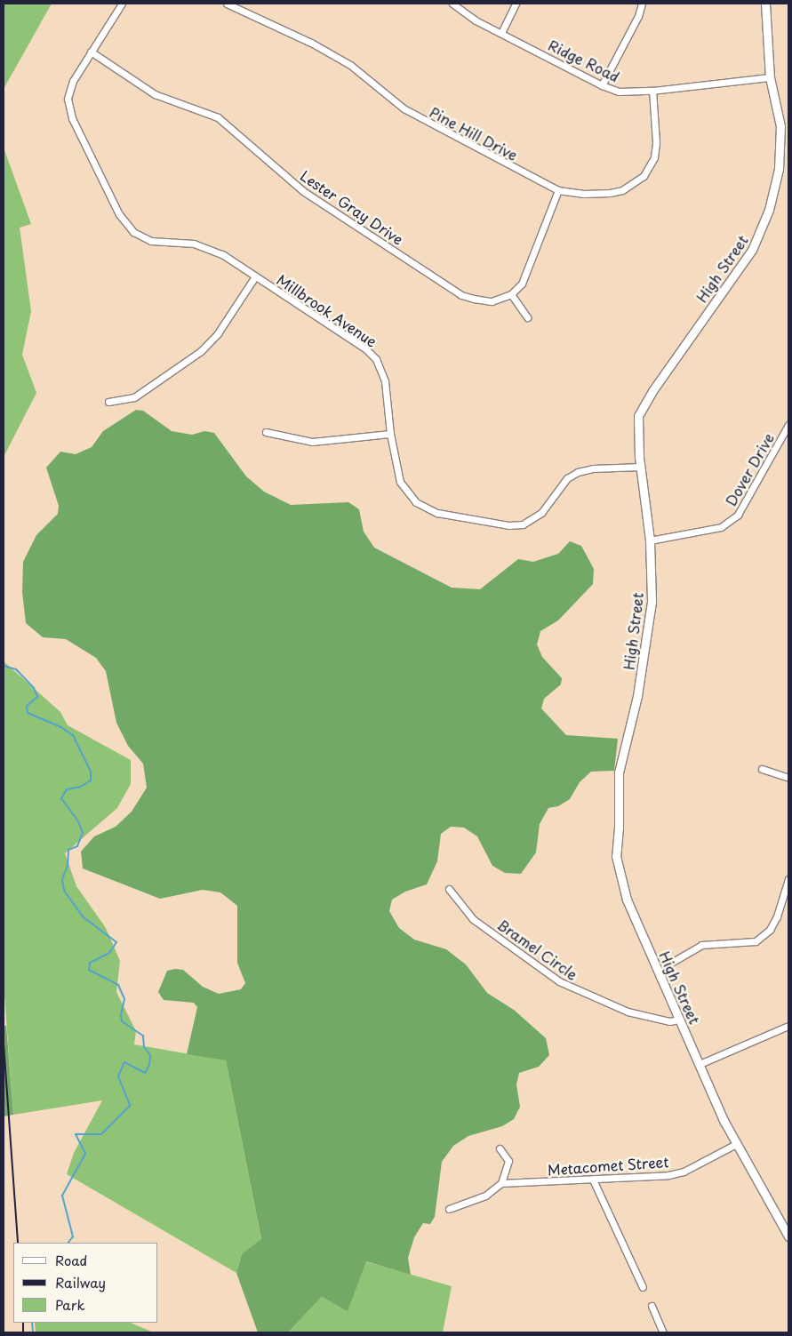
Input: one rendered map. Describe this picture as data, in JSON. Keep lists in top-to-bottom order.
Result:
{
  "streets": {
    "street": [
      "Ridge Road",
      "Pine Hill Drive",
      "Lester Gray Drive",
      "High Street",
      "Millbrook Avenue",
      "Dover Drive",
      "Bramel Circle",
      "Metacomet Street"
    ]
  },
  "crossings": [
    ["Ridge Road", "Pine Hill Drive"],
    ["Ridge Road", "High Street"],
    ["Lester Gray Drive", "Millbrook Avenue"],
    ["High Street", "Millbrook Avenue"],
    ["High Street", "Dover Drive"],
    ["High Street", "Bramel Circle"],
    ["High Street", "Metacomet Street"]
  ],
  "legend": ["Road", "Railway", "Park"]
}
